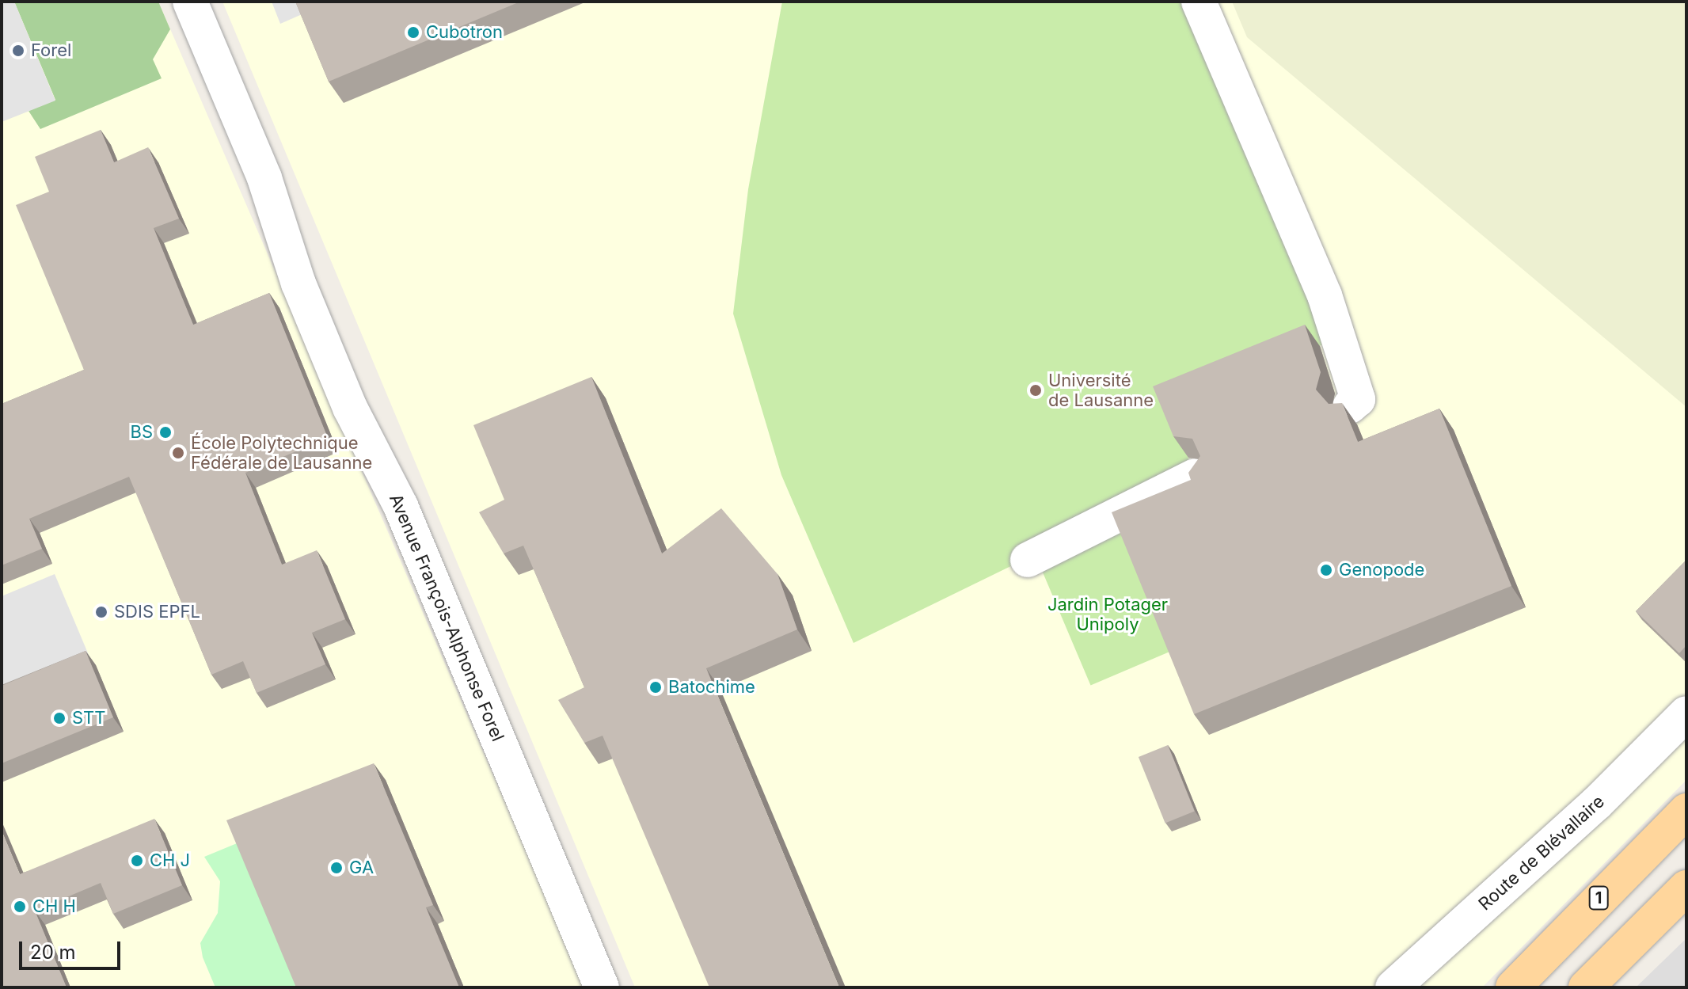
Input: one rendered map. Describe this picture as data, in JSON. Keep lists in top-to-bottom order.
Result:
{
  "streets": {
    "main road": ["1"],
    "street": ["Avenue François-Alphonse Forel", "Route de Blévallaire"]
  },
  "parks": ["Jardin Potager Unipoly"],
  "places": [
    "Cubotron",
    "Forel",
    "Université de Lausanne",
    "BS",
    "École Polytechnique Fédérale de Lausanne",
    "Genopode",
    "SDIS EPFL",
    "Batochime",
    "STT",
    "CH J",
    "GA",
    "CH H"
  ],
  "scale_bar": "20 m"
}
